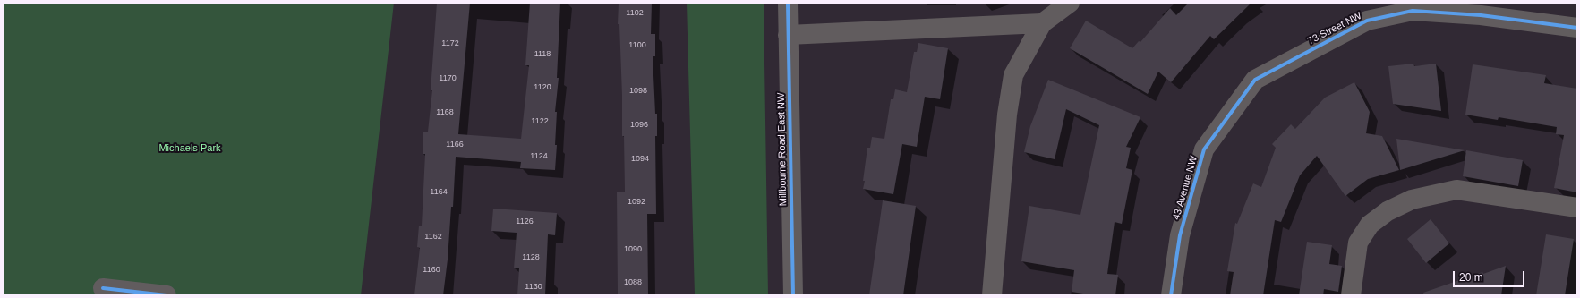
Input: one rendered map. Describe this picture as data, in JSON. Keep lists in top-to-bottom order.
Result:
{
  "streets": {
    "street": ["73 Street NW", "Millbourne Road East NW", "43 Avenue NW"]
  },
  "crossings": [
    ["73 Street NW", "43 Avenue NW"]
  ],
  "parks": ["Michaels Park"],
  "house_numbers": [
    "1102",
    "1172",
    "1100",
    "1118",
    "1170",
    "1120",
    "1098",
    "1168",
    "1122",
    "1096",
    "1166",
    "1124",
    "1094",
    "1164",
    "1092",
    "1126",
    "1162",
    "1090",
    "1128",
    "1160",
    "1088",
    "1130"
  ],
  "scale_bar": "20 m"
}
